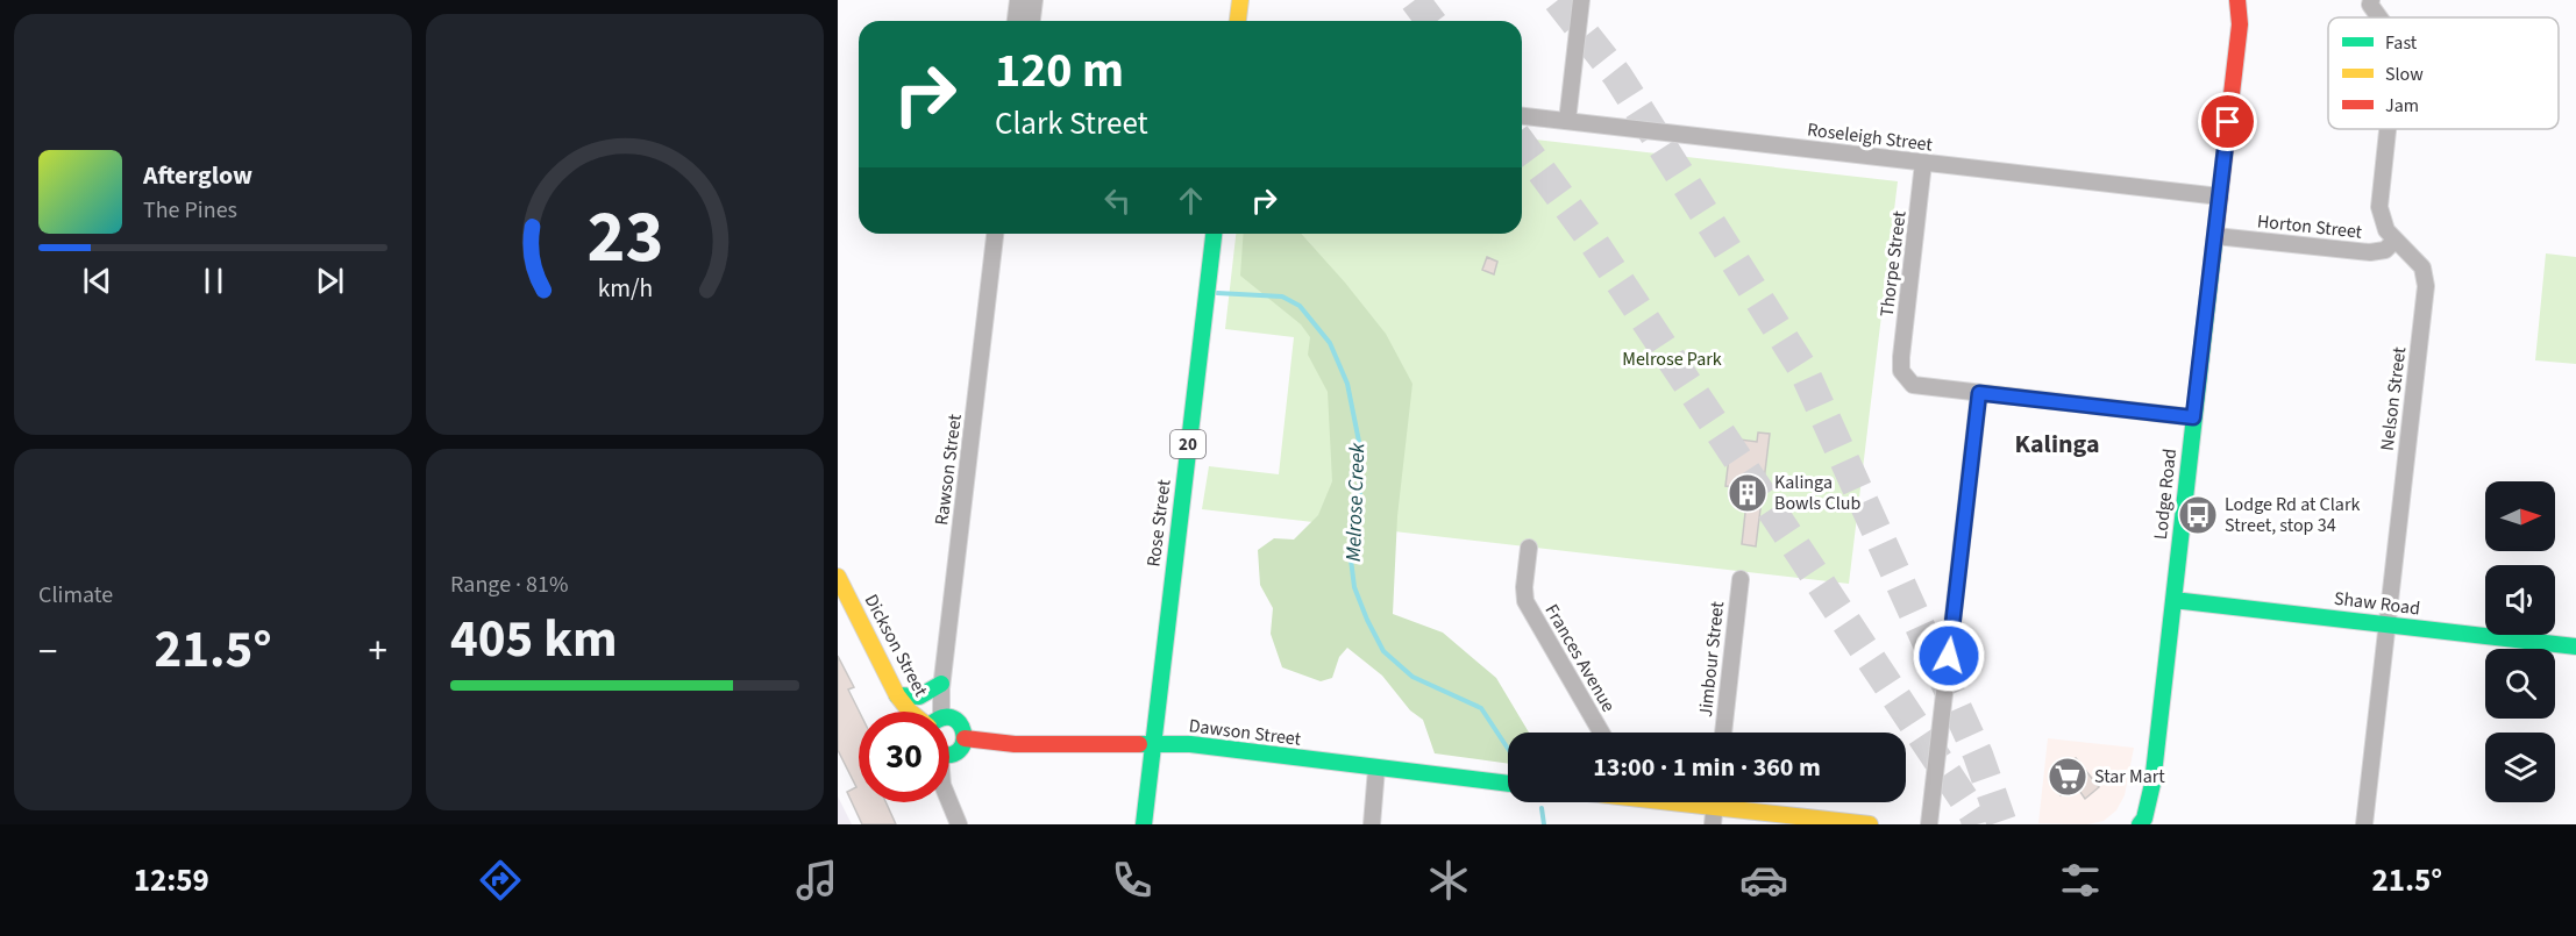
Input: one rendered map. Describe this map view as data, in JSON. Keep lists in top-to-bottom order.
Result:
{
  "streets": {
    "street": [
      "Roseleigh Street",
      "Horton Street",
      "Thorpe Street",
      "Nelson Street",
      "20",
      "Rawson Street",
      "Lodge Road",
      "Rose Street",
      "Shaw Road",
      "Dickson Street",
      "Frances Avenue",
      "Jimbour Street",
      "Dawson Street"
    ]
  },
  "crossings": [
    ["Roseleigh Street", "Thorpe Street"],
    ["Roseleigh Street", "Lodge Road"],
    ["Horton Street", "Nelson Street"],
    ["Horton Street", "Lodge Road"],
    ["Nelson Street", "Shaw Road"],
    ["Lodge Road", "Shaw Road"],
    ["Rose Street", "Dawson Street"],
    ["Dickson Street", "Dawson Street"]
  ],
  "districts": ["Kalinga"],
  "water": ["Melrose Creek"],
  "parks": ["Melrose Park"],
  "places": {
    "building": ["Kalinga Bowls Club"],
    "bus stop": ["Lodge Rd at Clark Street, stop 34"],
    "supermarket": ["Star Mart"]
  },
  "legend": ["Fast", "Slow", "Jam"],
  "north": "right",
  "page": {
    "turn": ["120 m", "Clark Street"],
    "song": ["Afterglow", "The Pines"],
    "tile": [
      "Climate",
      ["Range · 81%", "405 km"]
    ],
    "heat": ["−", "21.5°", "+"],
    "limit": "30",
    "trip": "13:00 · 1 min · 360 m",
    "tabs": ["12:59", "21.5°"],
    "gauge": ["23", "km/h"]
  }
}
